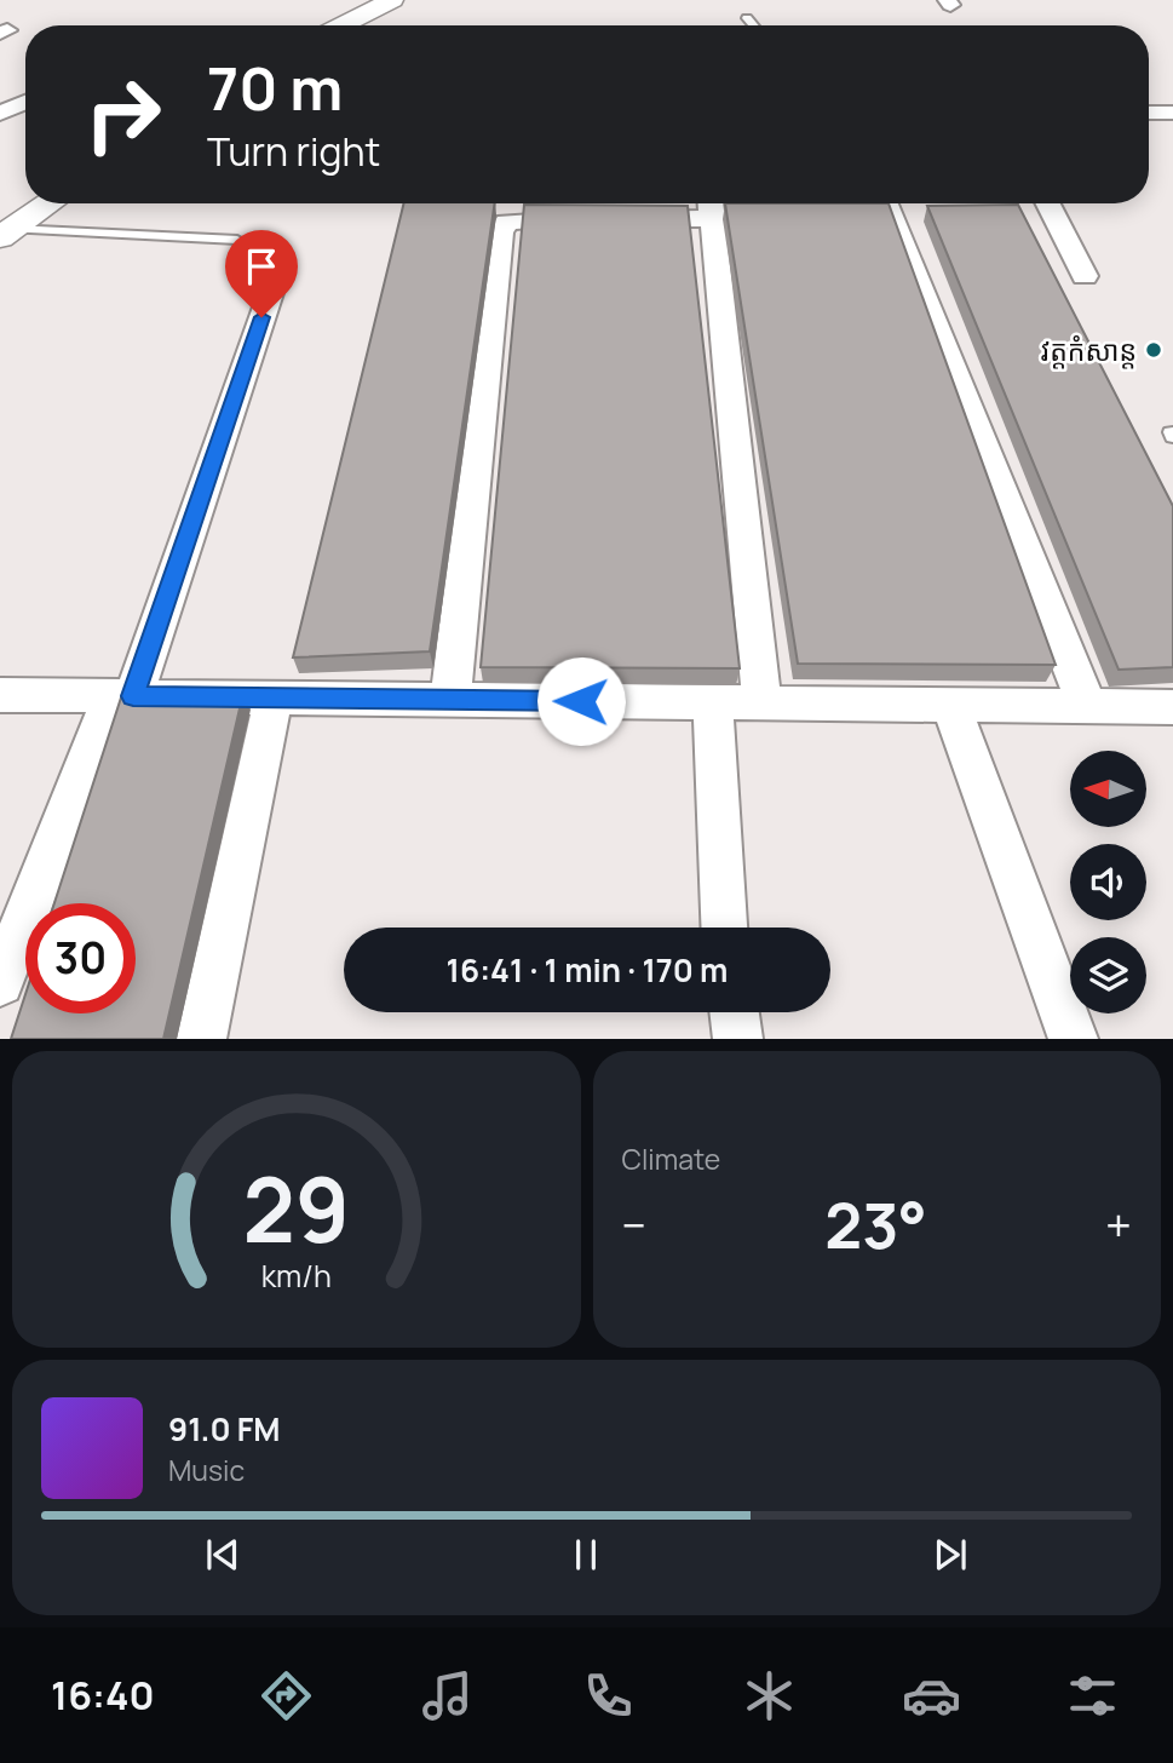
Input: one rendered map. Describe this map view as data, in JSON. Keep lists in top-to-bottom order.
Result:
{
  "places": ["វត្តកំសាន្ត"],
  "north": "left",
  "page": {
    "turn": ["70 m", "Turn right"],
    "limit": "30",
    "trip": "16:41 · 1 min · 170 m",
    "tile": "Climate",
    "heat": ["−", "23°", "+"],
    "song": ["91.0 FM", "Music"],
    "tabs": "16:40",
    "gauge": ["29", "km/h"]
  }
}
